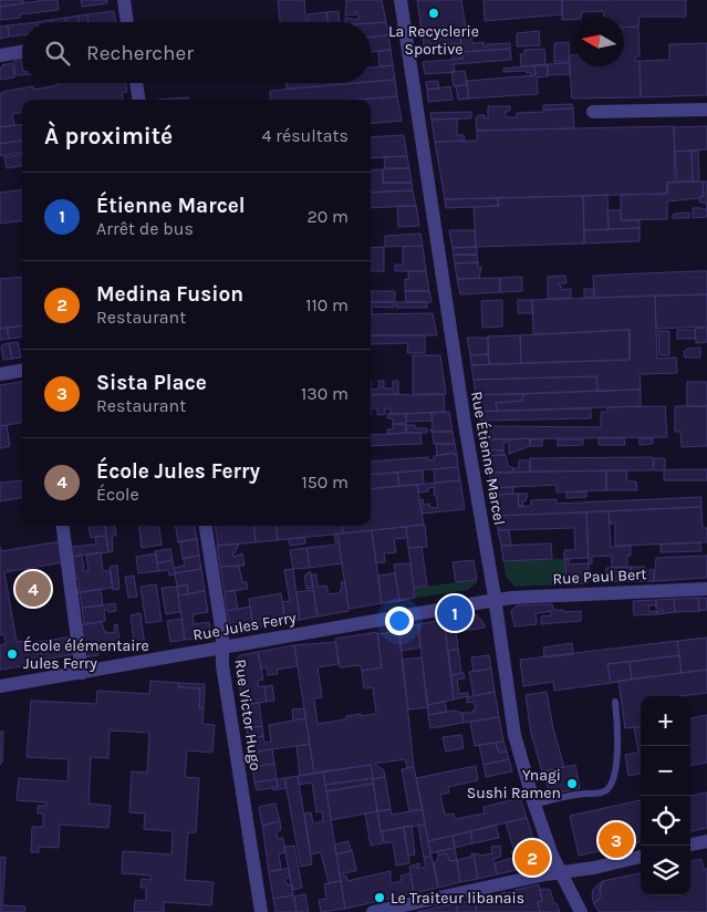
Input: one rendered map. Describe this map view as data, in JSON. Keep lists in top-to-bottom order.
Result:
{
  "streets": {
    "street": [
      "Rue Étienne Marcel",
      "Rue Paul Bert",
      "Rue Jules Ferry",
      "Rue Victor Hugo"
    ]
  },
  "crossings": [
    ["Rue Étienne Marcel", "Rue Paul Bert"],
    ["Rue Étienne Marcel", "Rue Jules Ferry"],
    ["Rue Paul Bert", "Rue Jules Ferry"],
    ["Rue Jules Ferry", "Rue Victor Hugo"]
  ],
  "places": [
    "La Recyclerie Sportive",
    "École élémentaire Jules Ferry",
    "Ynagi Sushi Ramen",
    "Le Traiteur libanais"
  ],
  "north": "left",
  "page": {
    "search": "Rechercher",
    "heading": ["À proximité", "4 résultats"],
    "list": [
      {
        "mark": "1",
        "name": "Étienne Marcel",
        "note": "Arrêt de bus",
        "value": "20 m"
      },
      {
        "mark": "2",
        "name": "Medina Fusion",
        "note": "Restaurant",
        "value": "110 m"
      },
      {
        "mark": "3",
        "name": "Sista Place",
        "note": "Restaurant",
        "value": "130 m"
      },
      {
        "mark": "4",
        "name": "École Jules Ferry",
        "note": "École",
        "value": "150 m"
      }
    ],
    "pins": [
      "4",
      "1",
      "3",
      "2"
    ],
    "map_buttons": ["+", "−"]
  }
}
